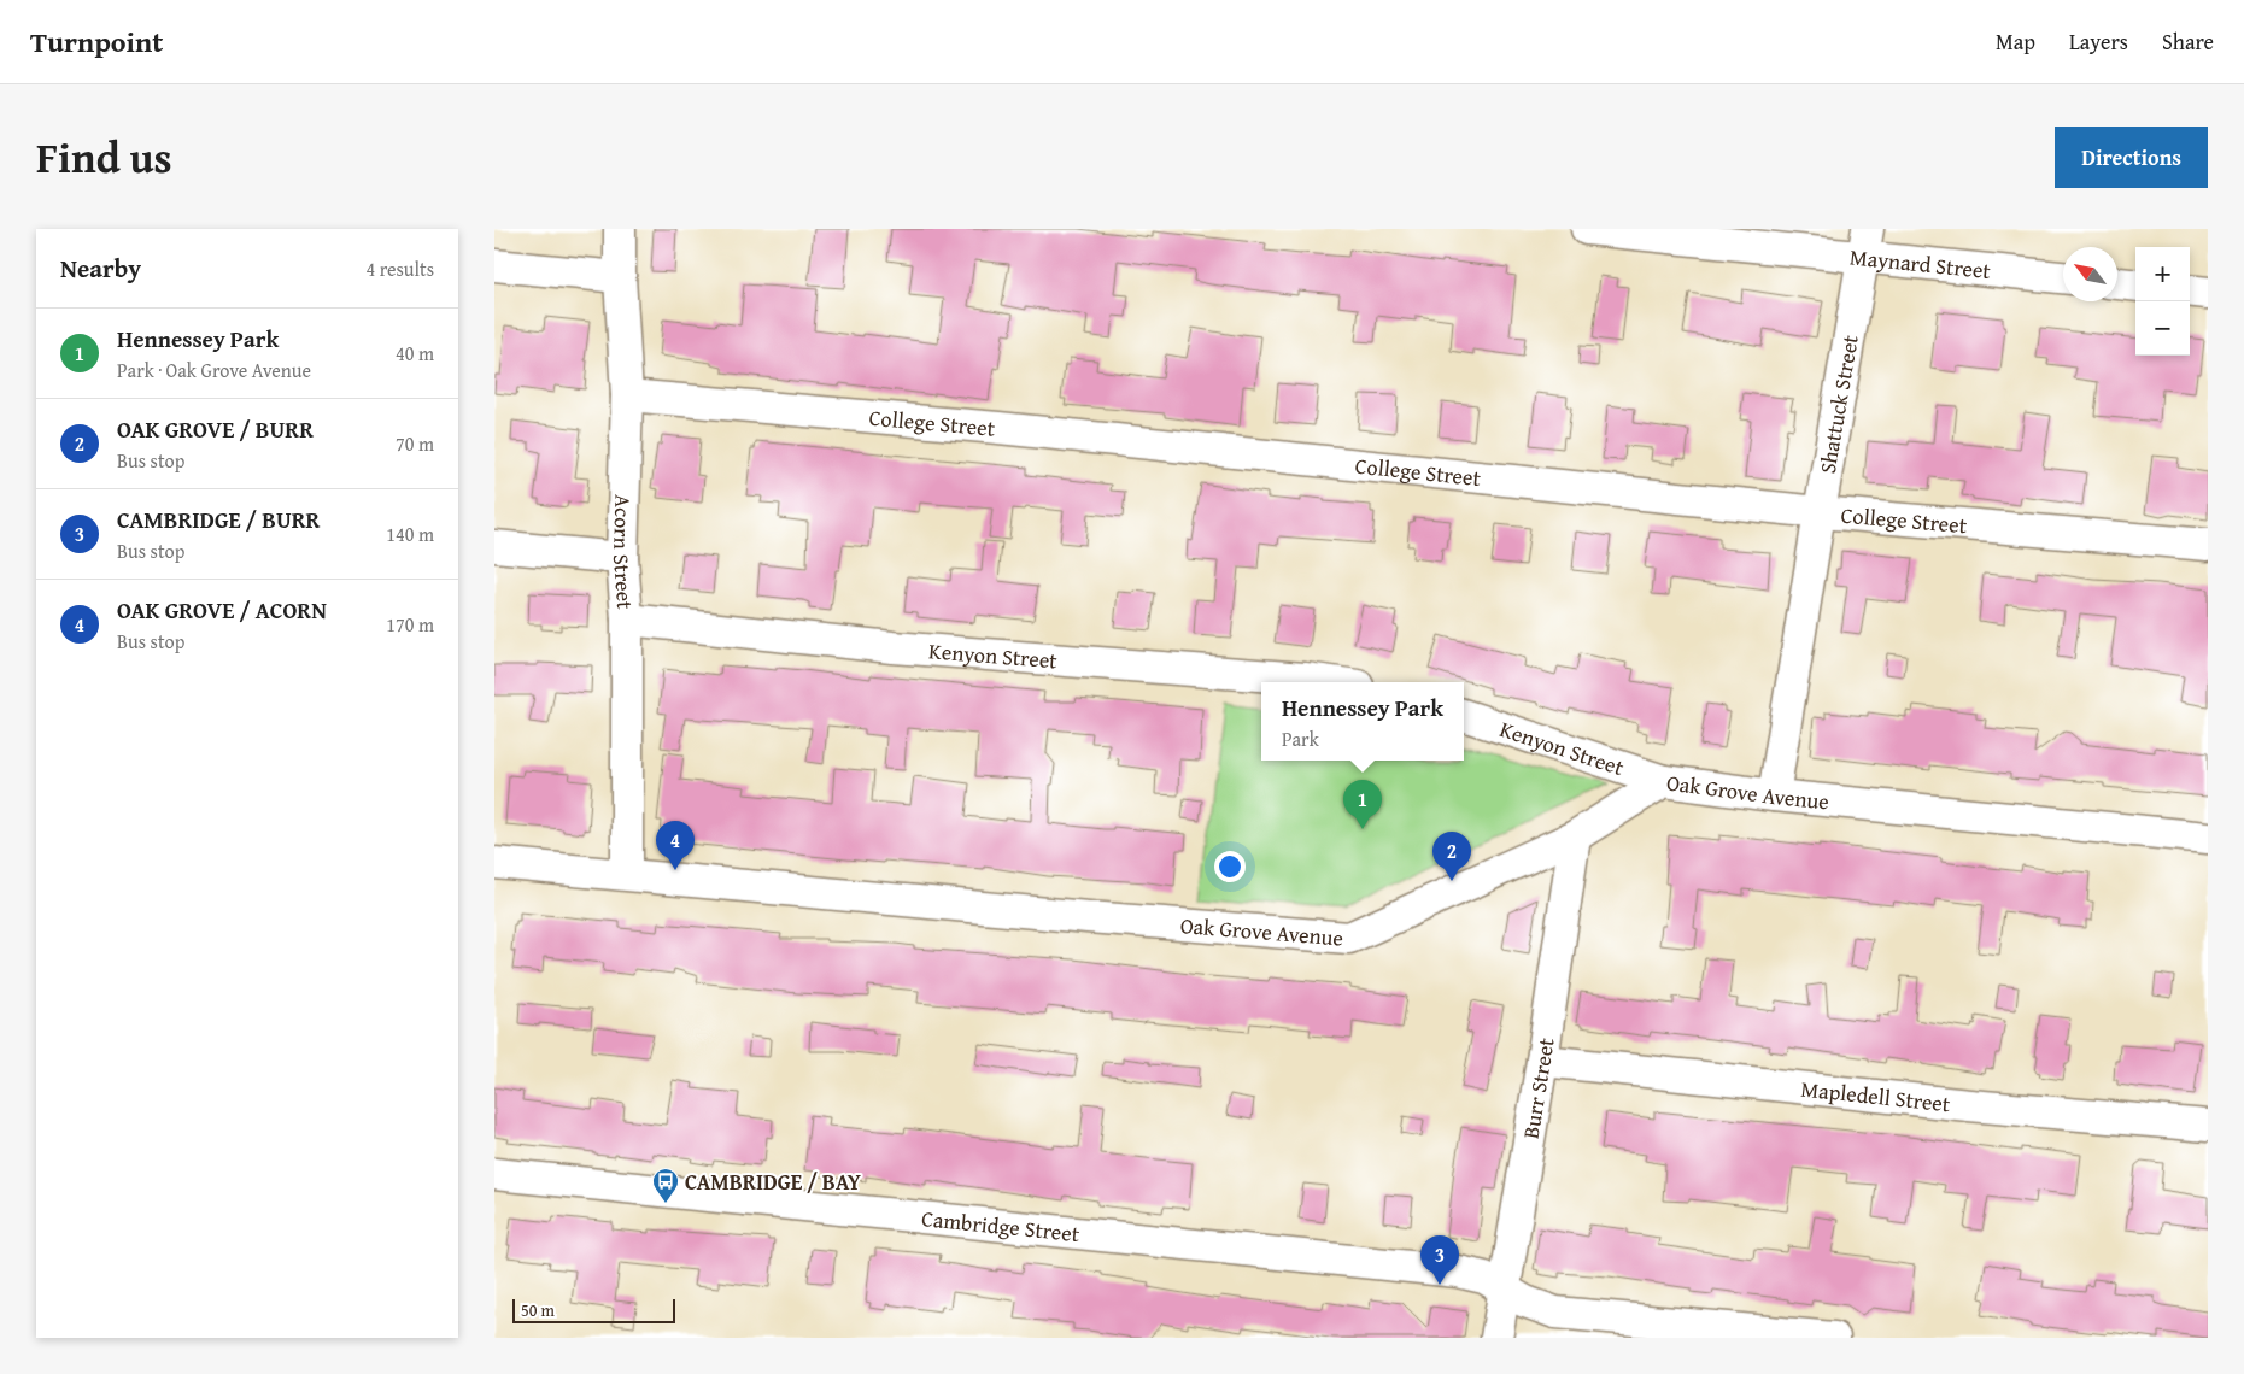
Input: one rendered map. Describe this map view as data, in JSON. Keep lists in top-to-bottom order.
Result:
{
  "streets": {
    "street": [
      "Maynard Street",
      "Shattuck Street",
      "College Street",
      "Acorn Street",
      "Kenyon Street",
      "Oak Grove Avenue",
      "Burr Street",
      "Mapledell Street",
      "Cambridge Street"
    ]
  },
  "crossings": [
    ["Maynard Street", "Shattuck Street"],
    ["Shattuck Street", "College Street"],
    ["Shattuck Street", "Oak Grove Avenue"],
    ["College Street", "Acorn Street"],
    ["Acorn Street", "Kenyon Street"],
    ["Acorn Street", "Oak Grove Avenue"],
    ["Kenyon Street", "Oak Grove Avenue"],
    ["Oak Grove Avenue", "Burr Street"],
    ["Burr Street", "Mapledell Street"],
    ["Burr Street", "Cambridge Street"]
  ],
  "places": {
    "bus stop": ["CAMBRIDGE / BAY"]
  },
  "scale_bar": "50 m",
  "north": "top left",
  "page": {
    "header": "Turnpoint",
    "nav": ["Map", "Layers", "Share"],
    "title": "Find us",
    "buttons": "Directions",
    "heading": ["Nearby", "4 results"],
    "map_buttons": ["+", "−"],
    "list": [
      {
        "mark": "1",
        "name": "Hennessey Park",
        "note": "Park · Oak Grove Avenue",
        "value": "40 m"
      },
      {
        "mark": "2",
        "name": "OAK GROVE / BURR",
        "note": "Bus stop",
        "value": "70 m"
      },
      {
        "mark": "3",
        "name": "CAMBRIDGE / BURR",
        "note": "Bus stop",
        "value": "140 m"
      },
      {
        "mark": "4",
        "name": "OAK GROVE / ACORN",
        "note": "Bus stop",
        "value": "170 m"
      }
    ],
    "popup": ["Hennessey Park", "Park"],
    "pins": [
      "1",
      "4",
      "2",
      "3"
    ],
    "scale": "50 m"
  }
}
